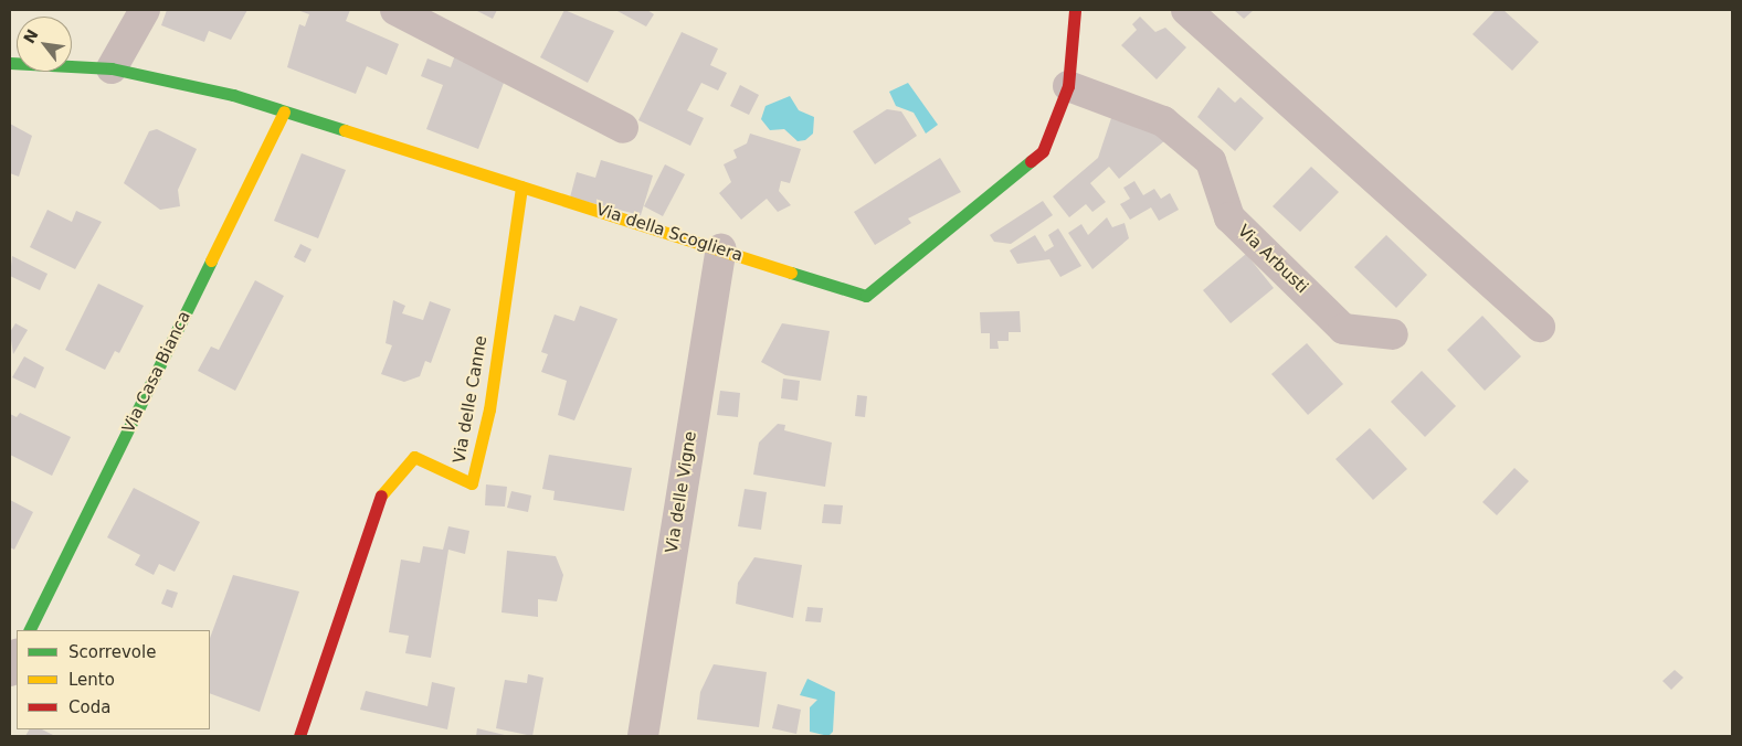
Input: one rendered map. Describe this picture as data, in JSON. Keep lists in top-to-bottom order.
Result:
{
  "streets": {
    "street": [
      "Via della Scogliera",
      "Via Arbusti",
      "Via Casa Bianca",
      "Via delle Canne",
      "Via delle Vigne"
    ]
  },
  "crossings": [
    ["Via della Scogliera", "Via Arbusti"],
    ["Via della Scogliera", "Via Casa Bianca"],
    ["Via della Scogliera", "Via delle Canne"],
    ["Via della Scogliera", "Via delle Vigne"]
  ],
  "legend": ["Scorrevole", "Lento", "Coda"],
  "north": "top left"
}
